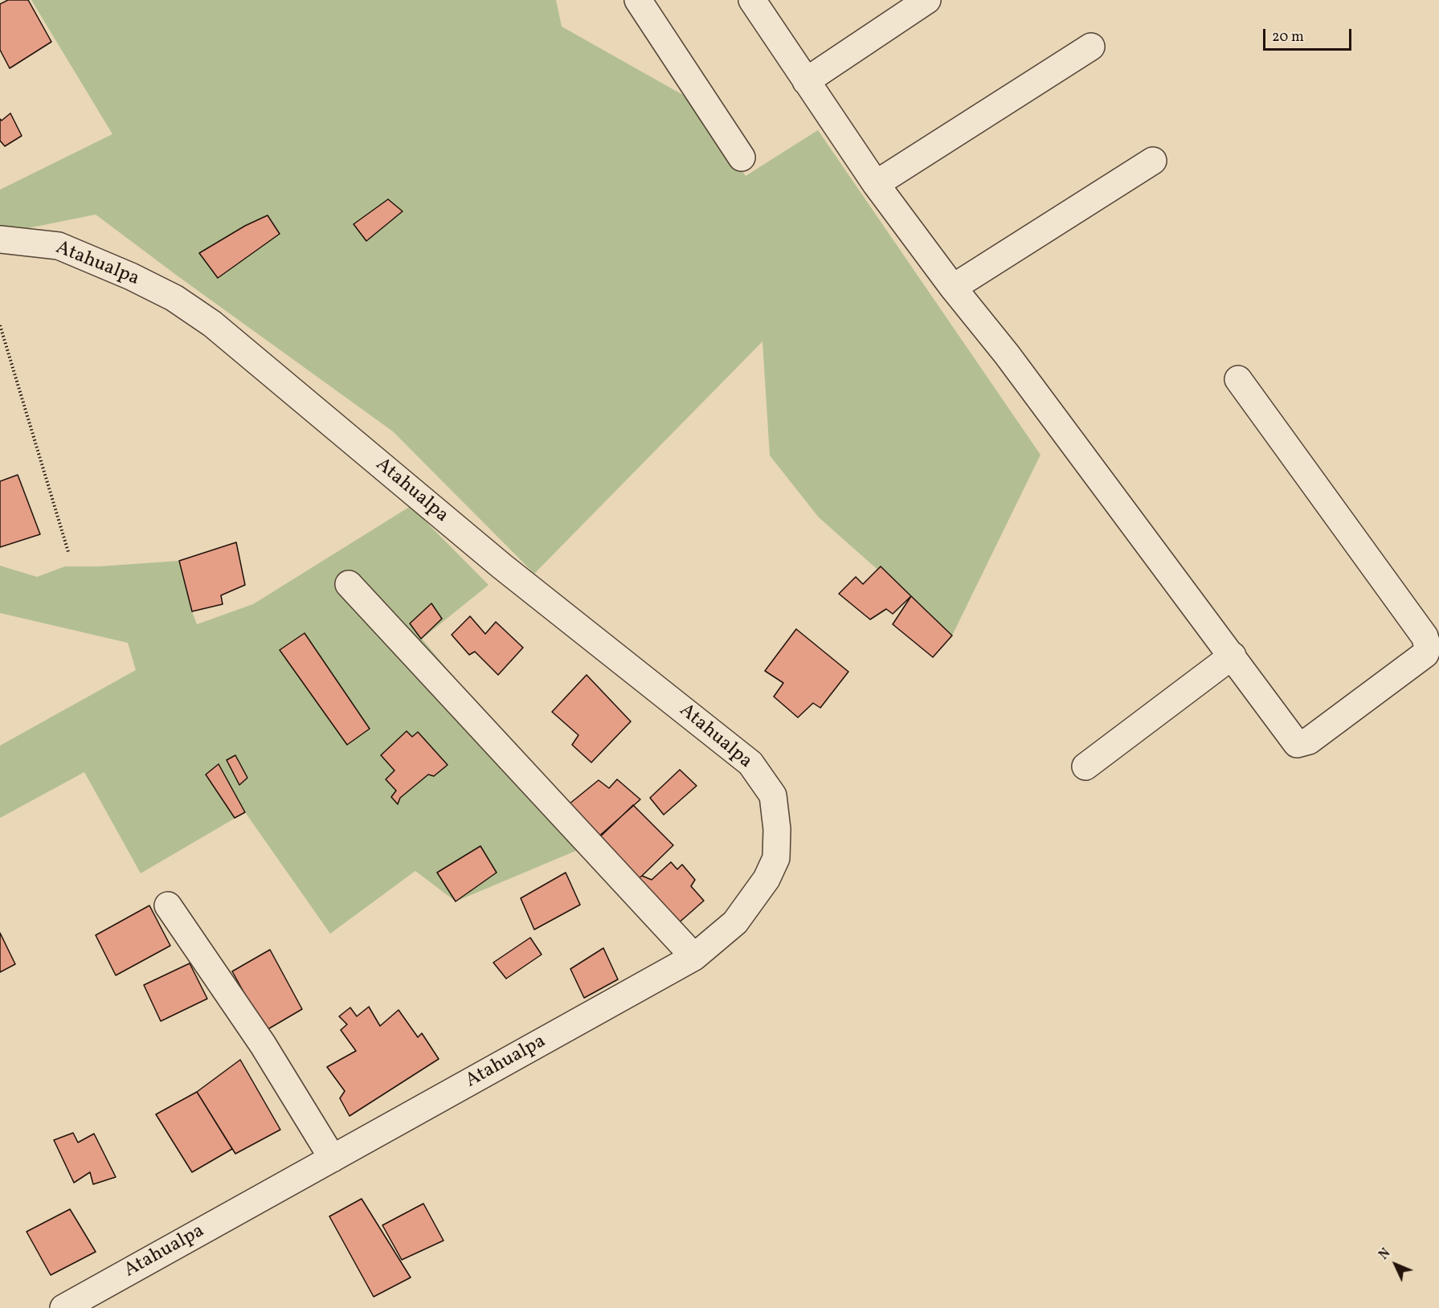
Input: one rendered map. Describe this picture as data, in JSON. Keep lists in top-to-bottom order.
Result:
{
  "streets": {
    "street": ["Atahualpa"]
  },
  "scale_bar": "20 m",
  "north": "top left"
}
